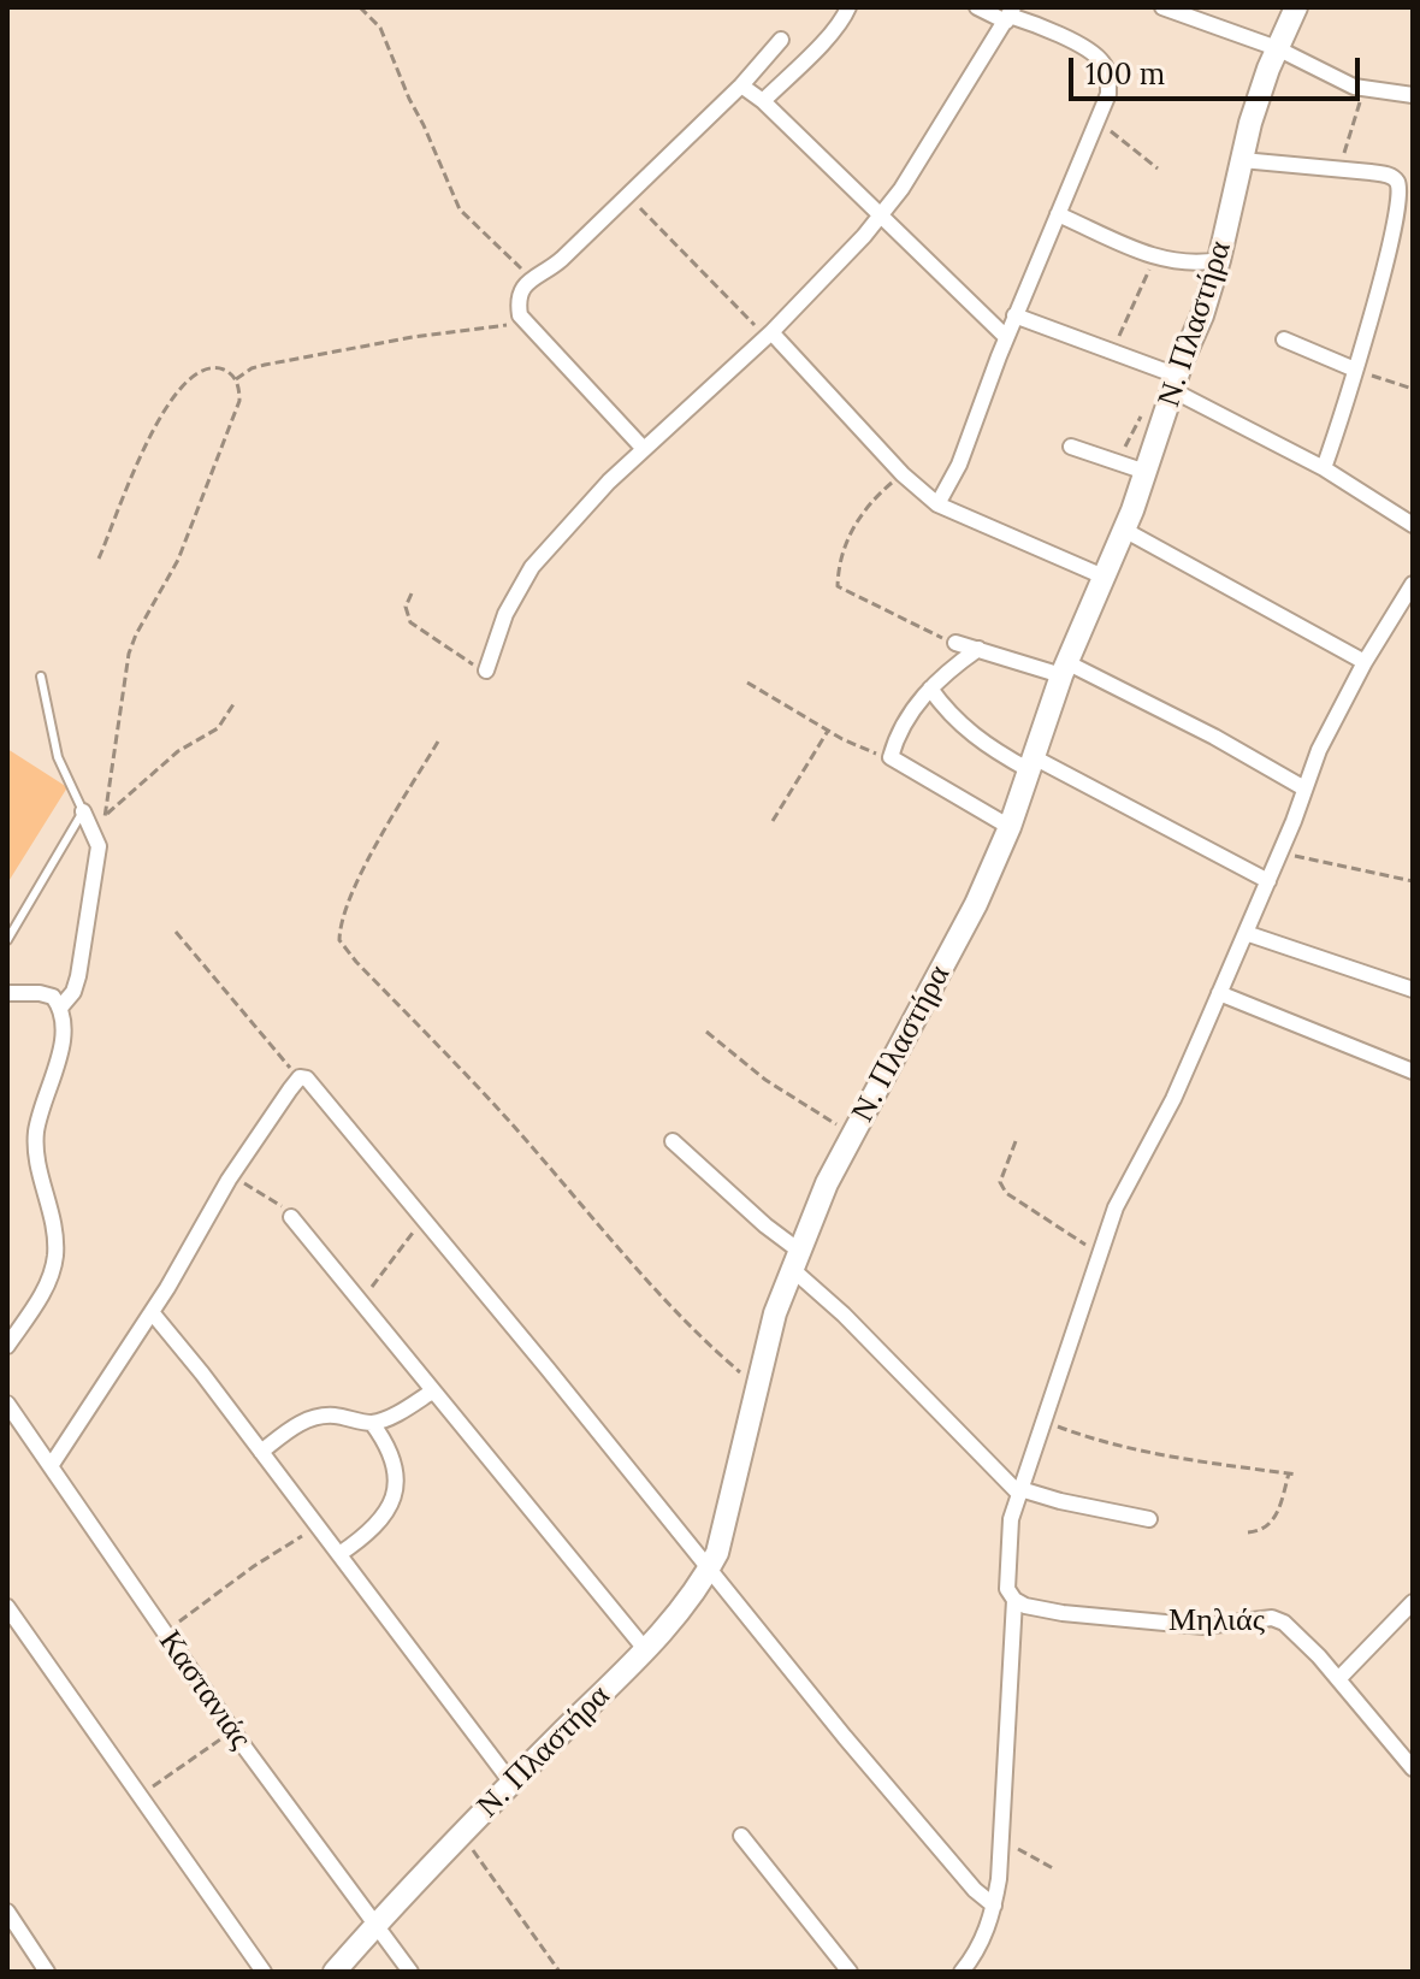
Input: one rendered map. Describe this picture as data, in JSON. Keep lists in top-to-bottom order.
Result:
{
  "streets": {
    "street": ["Ν. Πλαστήρα", "Μηλιάς", "Καστανιάς"]
  },
  "crossings": [
    ["Ν. Πλαστήρα", "Καστανιάς"]
  ],
  "scale_bar": "100 m"
}
